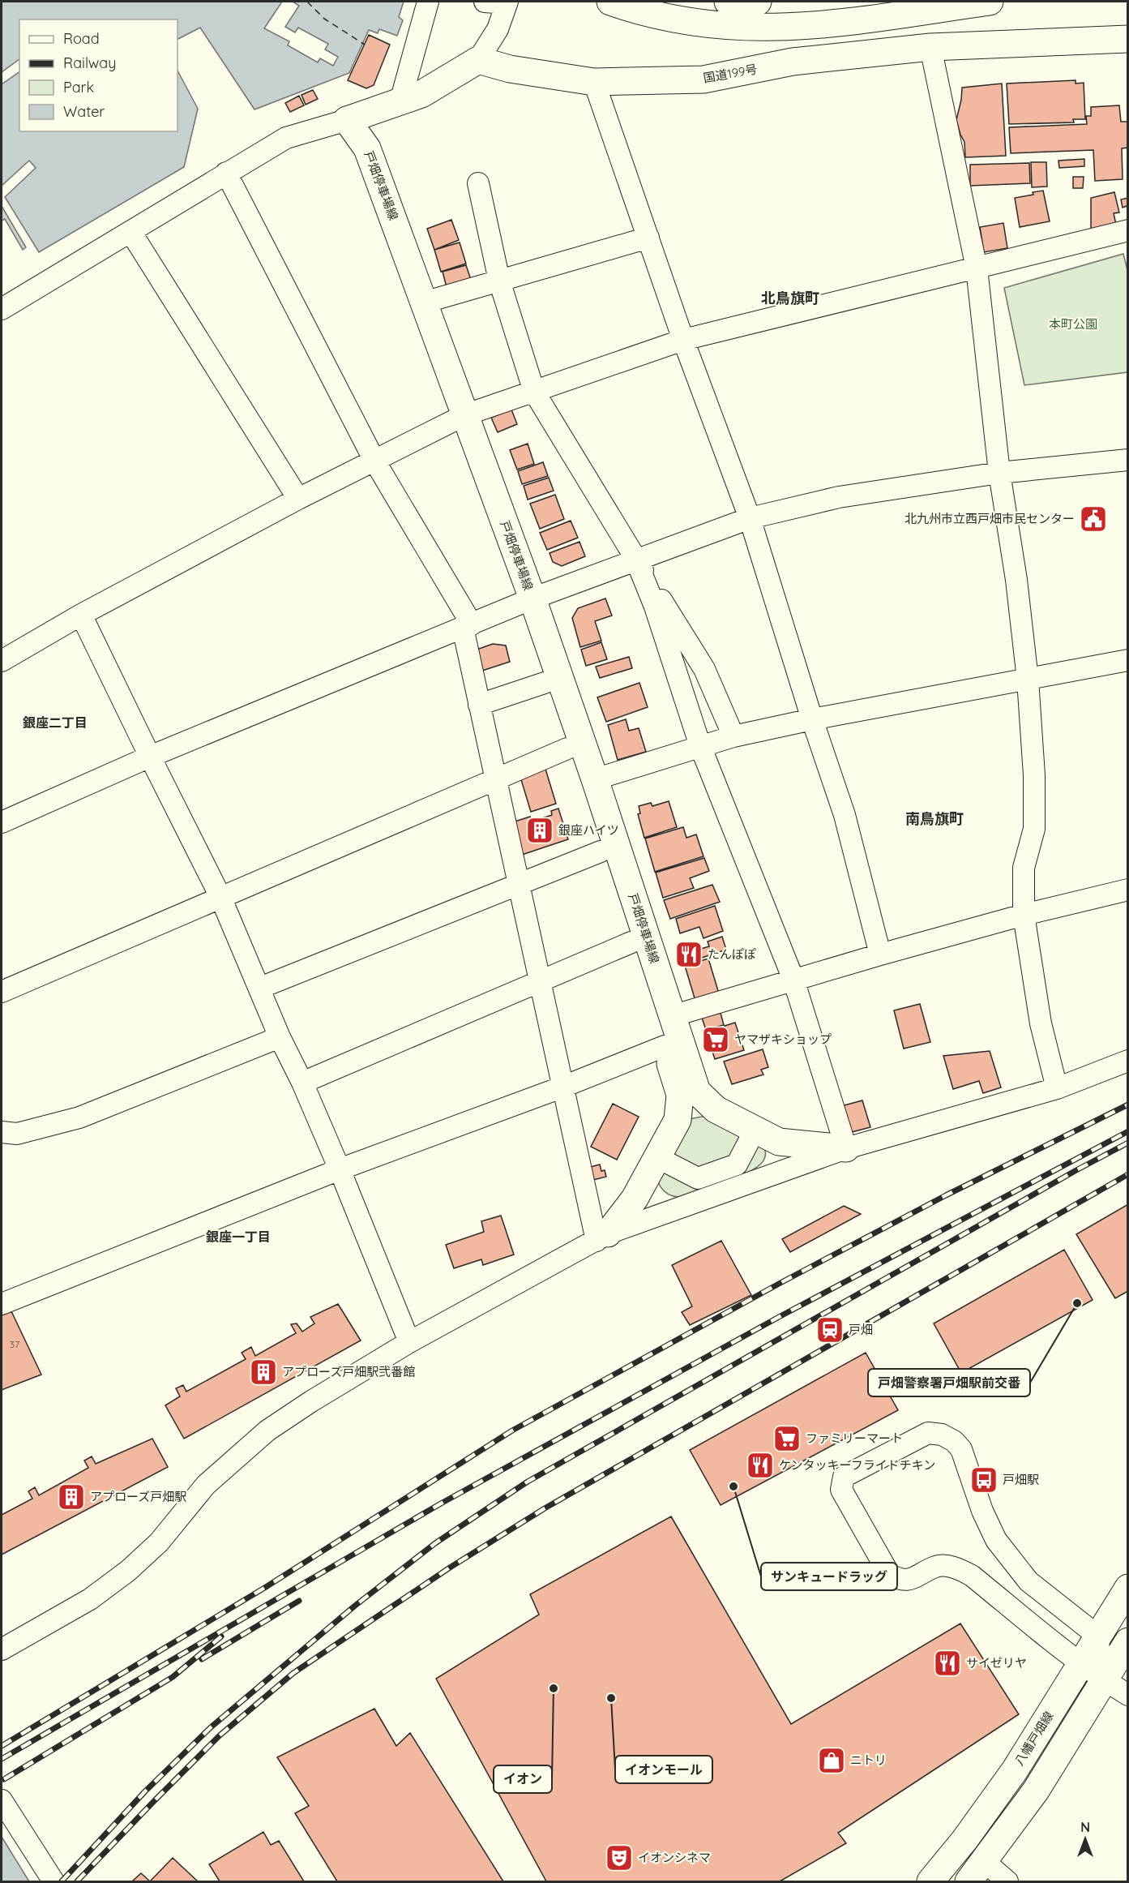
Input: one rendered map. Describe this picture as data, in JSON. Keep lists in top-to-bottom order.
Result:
{
  "streets": {
    "main road": ["国道199号", "戸畑停車場線", "八幡戸畑線"]
  },
  "districts": [
    "北鳥旗町",
    "銀座二丁目",
    "南鳥旗町",
    "銀座一丁目"
  ],
  "parks": ["本町公園"],
  "places": {
    "public building": ["北九州市立西戸畑市民センター"],
    "building": ["銀座ハイツ", "アプローズ戸畑駅弐番館", "アプローズ戸畑駅"],
    "restaurant": ["たんぽぽ", "ケンタッキーフライドチキン", "サイゼリヤ"],
    "supermarket": ["ヤマザキショップ", "ファミリーマート"],
    "other": [
      "戸畑警察署戸畑駅前交番",
      "サンキュードラッグ",
      "イオン",
      "イオンモール"
    ],
    "station": ["戸畑"],
    "bus stop": ["戸畑駅"],
    "shop": ["ニトリ"],
    "theatre": ["イオンシネマ"]
  },
  "house_numbers": ["37"],
  "legend": [
    "Road",
    "Railway",
    "Park",
    "Water"
  ],
  "north": "top"
}
